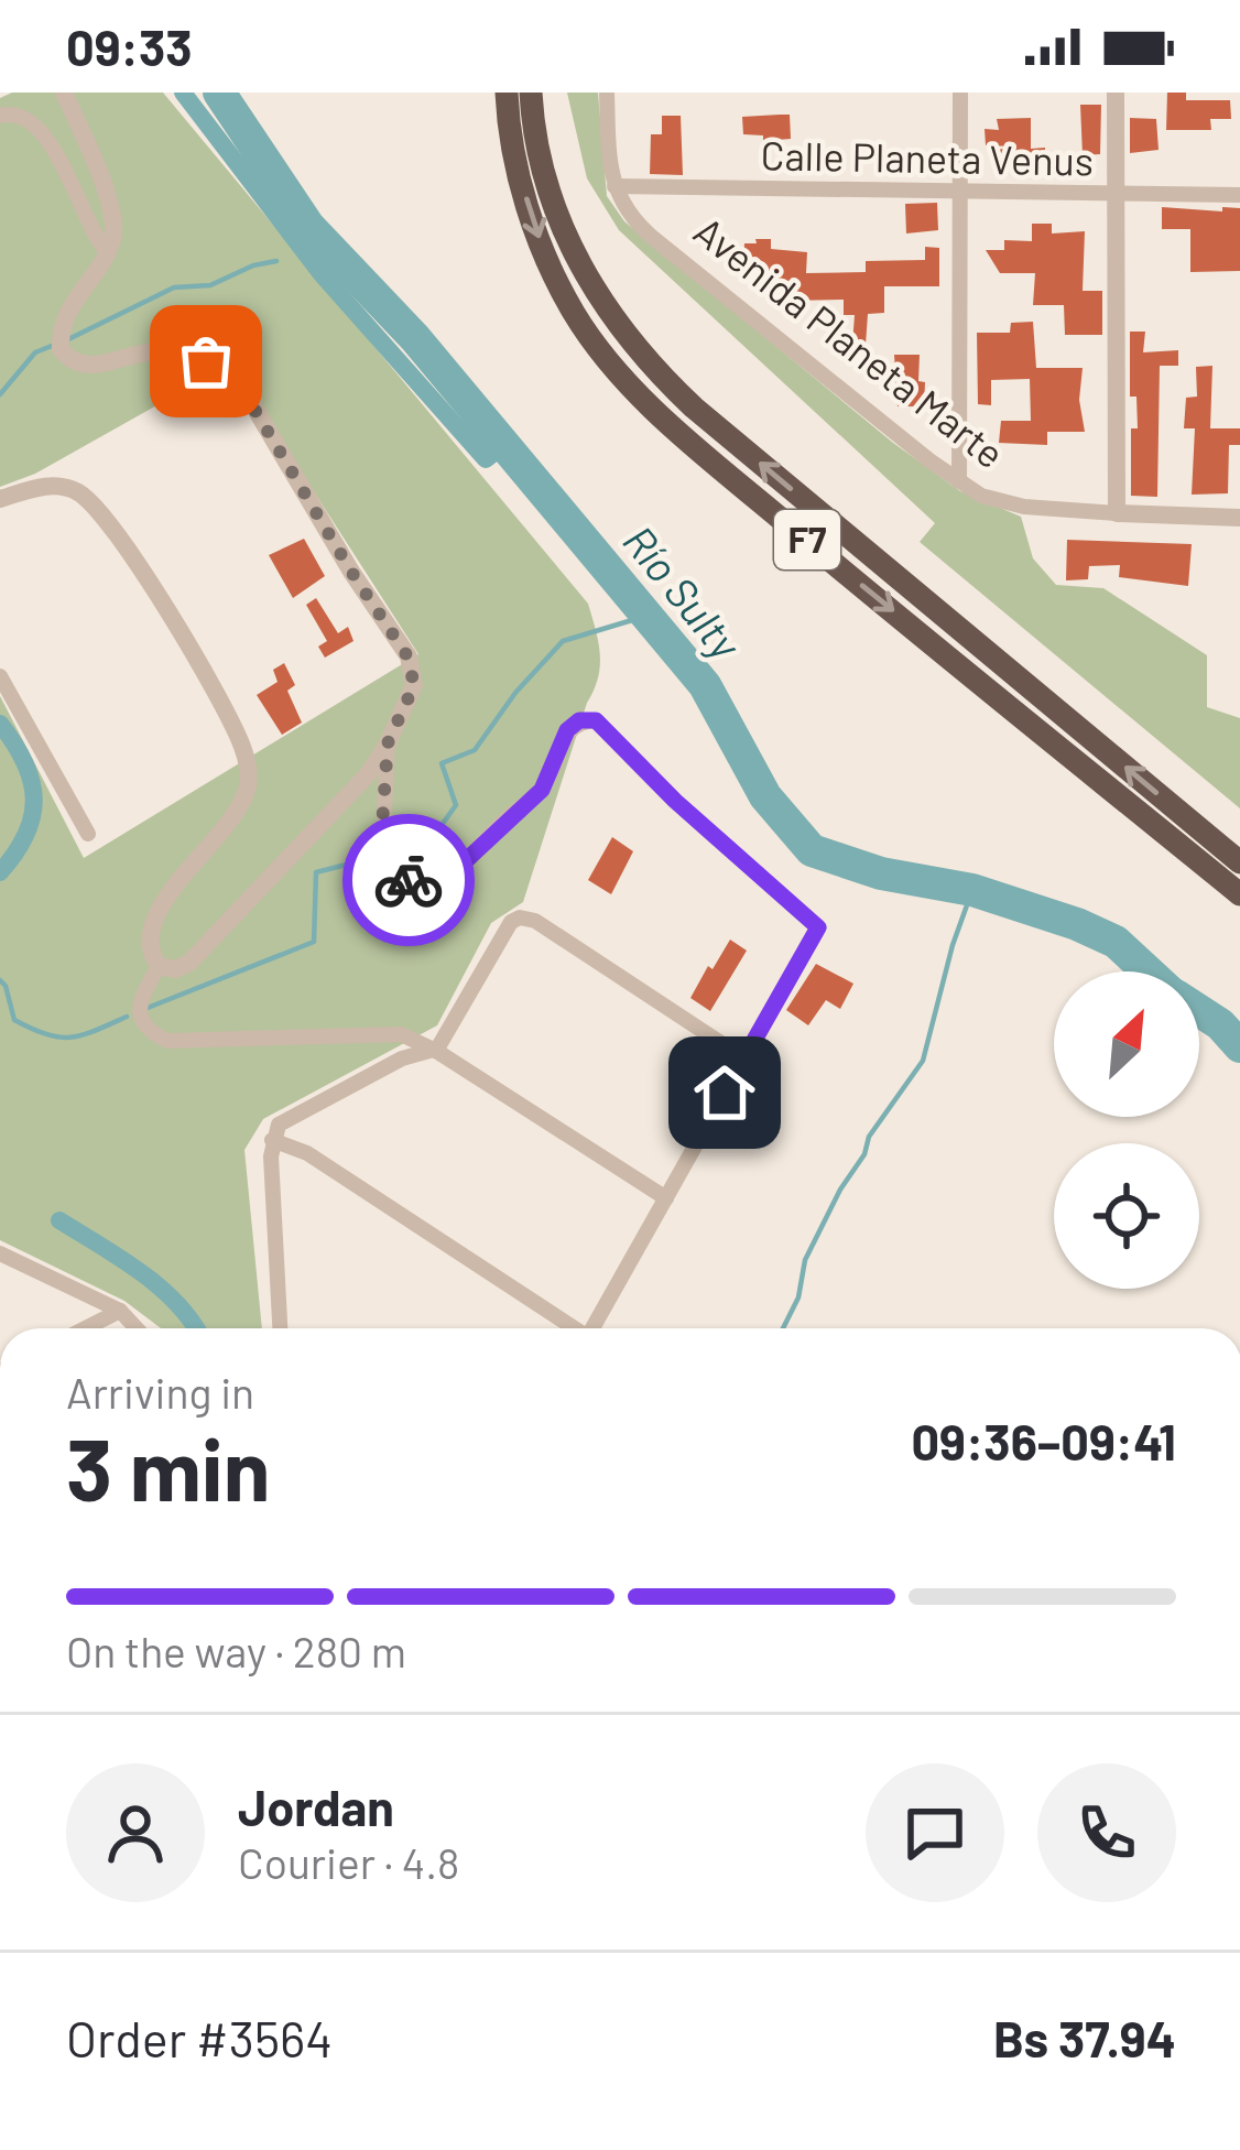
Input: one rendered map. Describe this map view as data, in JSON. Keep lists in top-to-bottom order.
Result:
{
  "streets": {
    "highway": ["F7"],
    "street": ["Calle Planeta Venus", "Avenida Planeta Marte"]
  },
  "crossings": [
    ["Calle Planeta Venus", "Avenida Planeta Marte"]
  ],
  "water": ["Río Sulty"],
  "north": "top right",
  "page": {
    "status": "09:33",
    "heading": ["3 min", "Arriving in", "09:36–09:41"],
    "panel": [
      "Jordan",
      "Courier · 4.8",
      "Order #3564",
      "Bs 37.94"
    ],
    "bar": "On the way · 280 m"
  }
}
